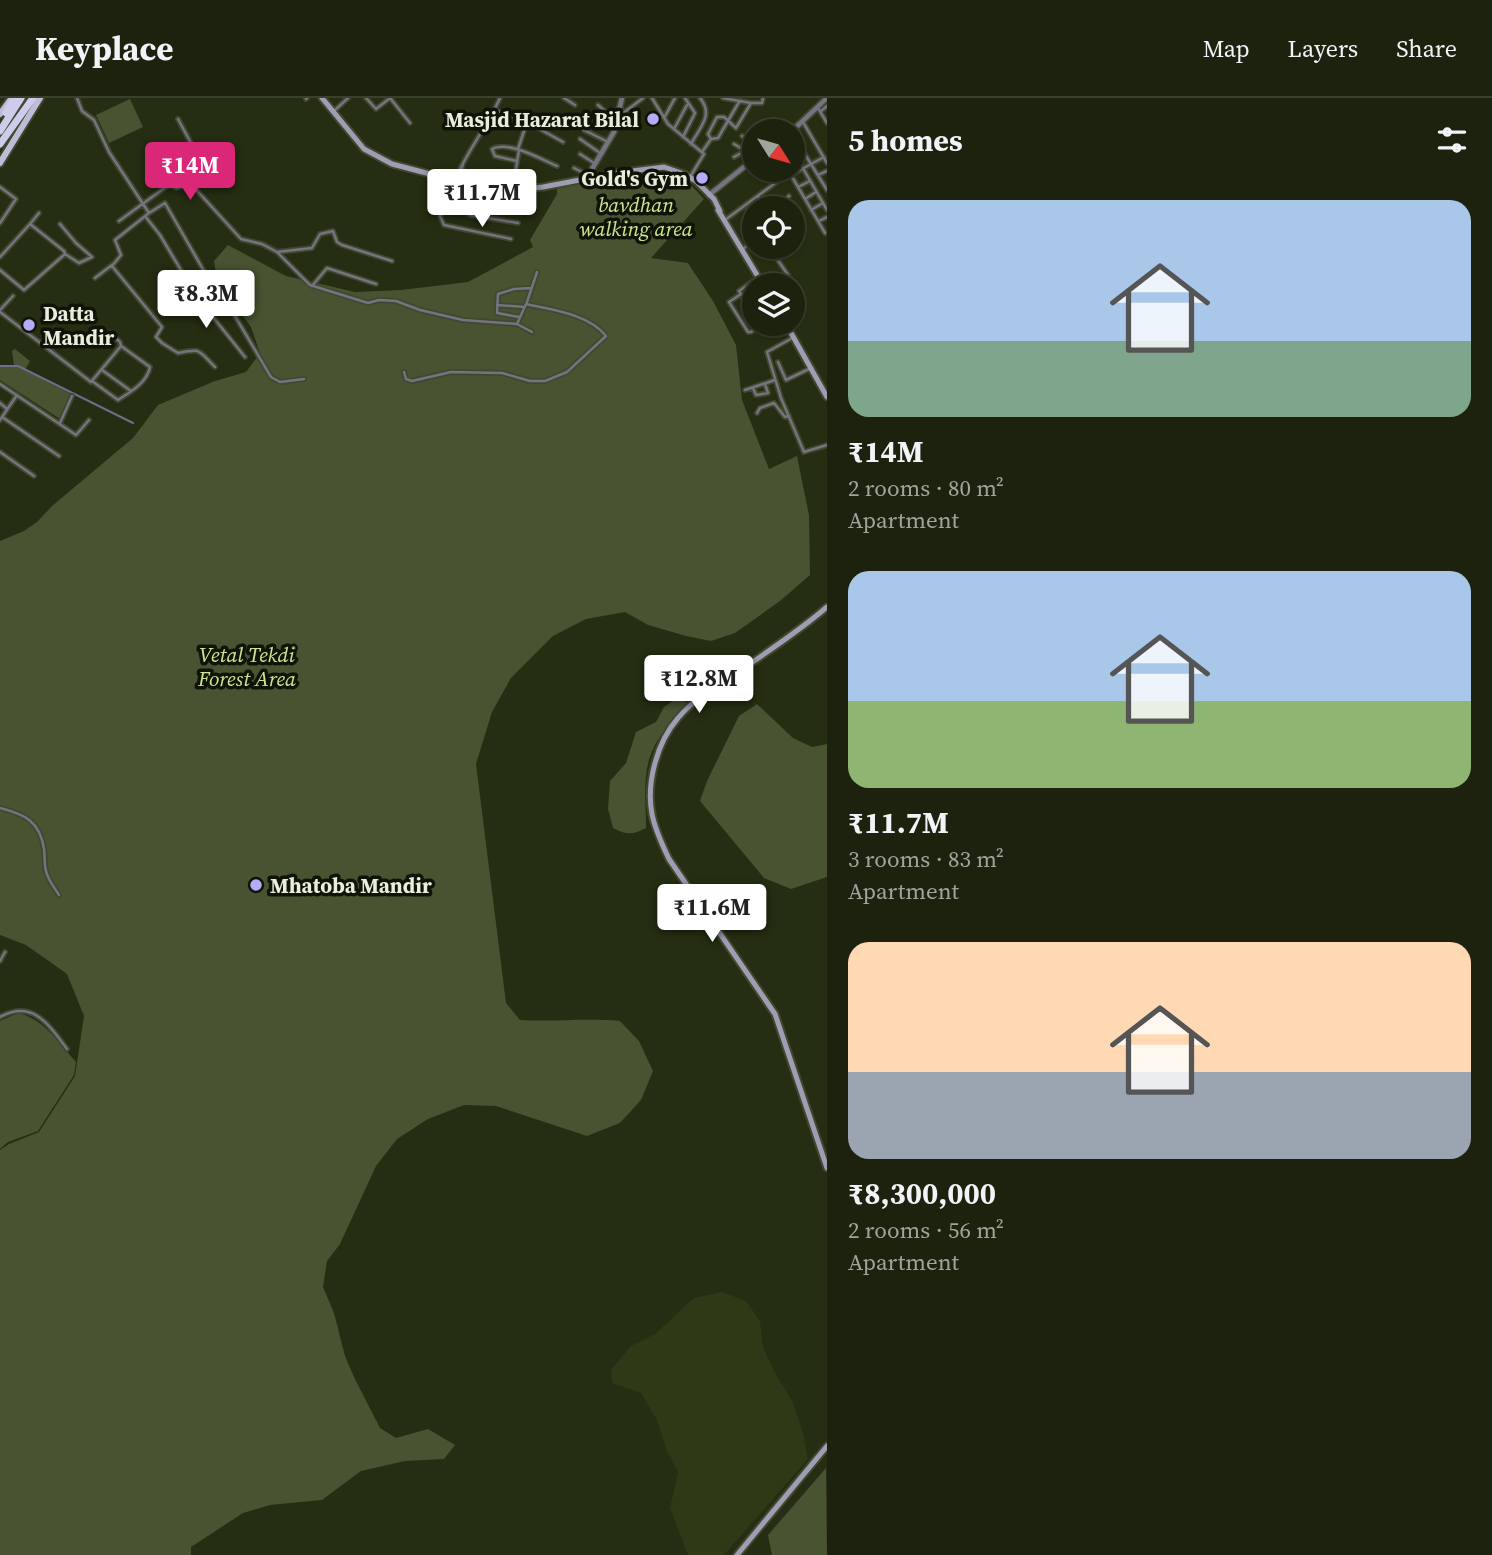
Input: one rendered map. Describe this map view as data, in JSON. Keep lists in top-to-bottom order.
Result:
{
  "parks": ["bavdhan walking area", "Vetal Tekdi Forest Area"],
  "places": [
    "Masjid Hazarat Bilal",
    "Gold's Gym",
    "Datta Mandir",
    "Mhatoba Mandir"
  ],
  "north": "bottom right",
  "page": {
    "header": "Keyplace",
    "nav": ["Map", "Layers", "Share"],
    "heading": "5 homes",
    "price": [
      "₹14M",
      "₹11.7M",
      "₹8.3M",
      "₹12.8M",
      "₹11.6M"
    ],
    "list": [
      {
        "name": "₹14M",
        "note": "2 rooms · 80 m² · Apartment"
      },
      {
        "name": "₹11.7M",
        "note": "3 rooms · 83 m² · Apartment"
      },
      {
        "name": "₹8,300,000",
        "note": "2 rooms · 56 m² · Apartment"
      }
    ]
  }
}
